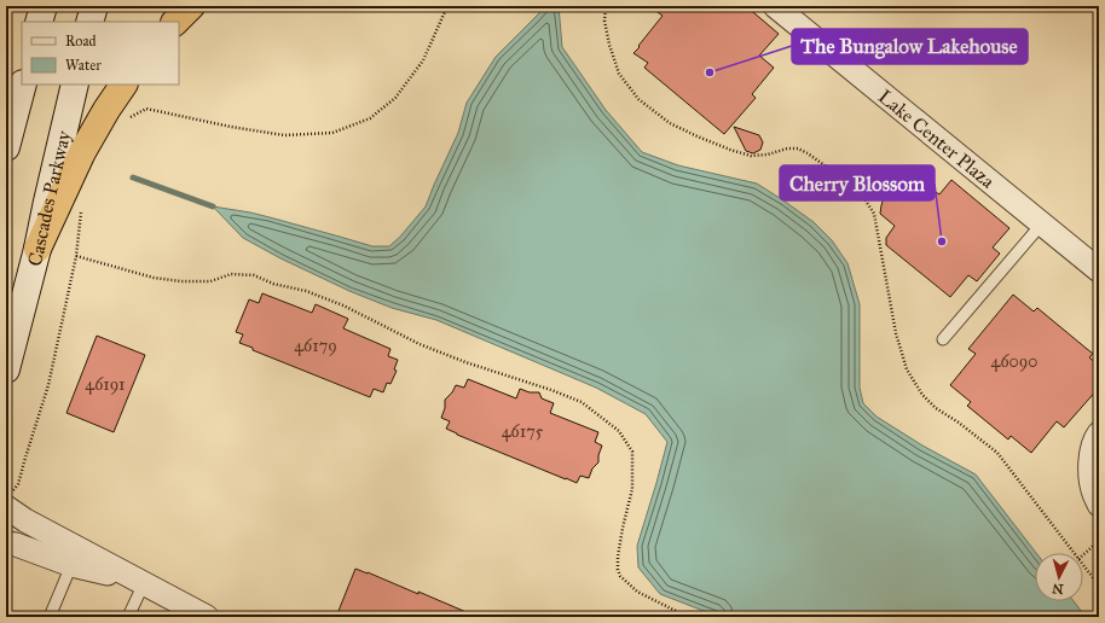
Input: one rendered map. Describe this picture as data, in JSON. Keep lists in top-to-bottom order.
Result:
{
  "streets": {
    "main road": ["Cascades Parkway"],
    "street": ["Lake Center Plaza"]
  },
  "places": ["The Bungalow Lakehouse", "Cherry Blossom"],
  "house_numbers": [
    "46179",
    "46090",
    "46191",
    "46175"
  ],
  "legend": ["Road", "Water"],
  "north": "bottom"
}
